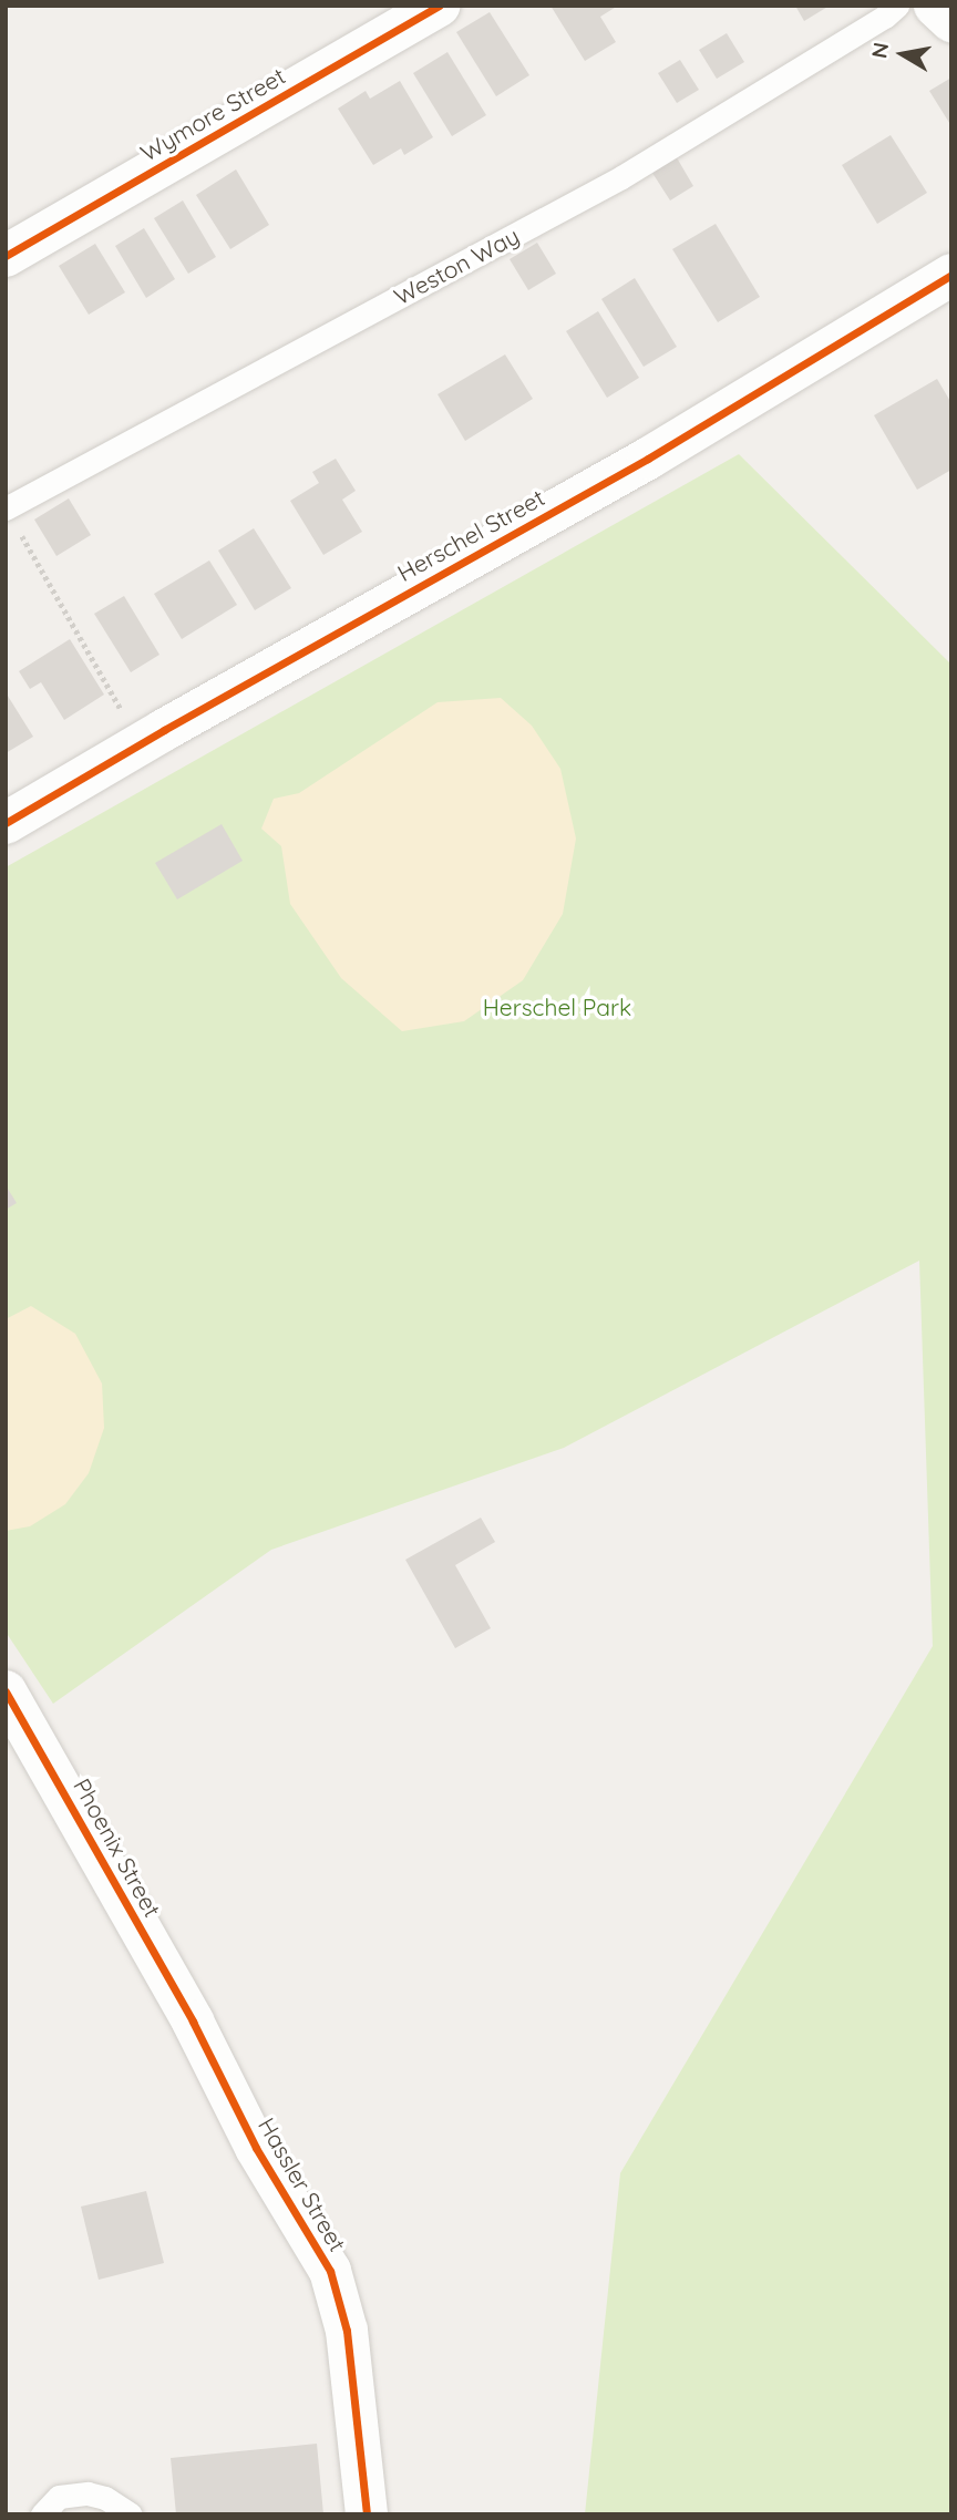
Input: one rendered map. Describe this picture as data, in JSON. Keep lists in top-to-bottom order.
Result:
{
  "streets": {
    "street": [
      "Wymore Street",
      "Herschel Street",
      "Phoenix Street",
      "Hassler Street"
    ],
    "lane": ["Weston Way"]
  },
  "crossings": [
    ["Phoenix Street", "Hassler Street"]
  ],
  "parks": ["Herschel Park"],
  "north": "left"
}
